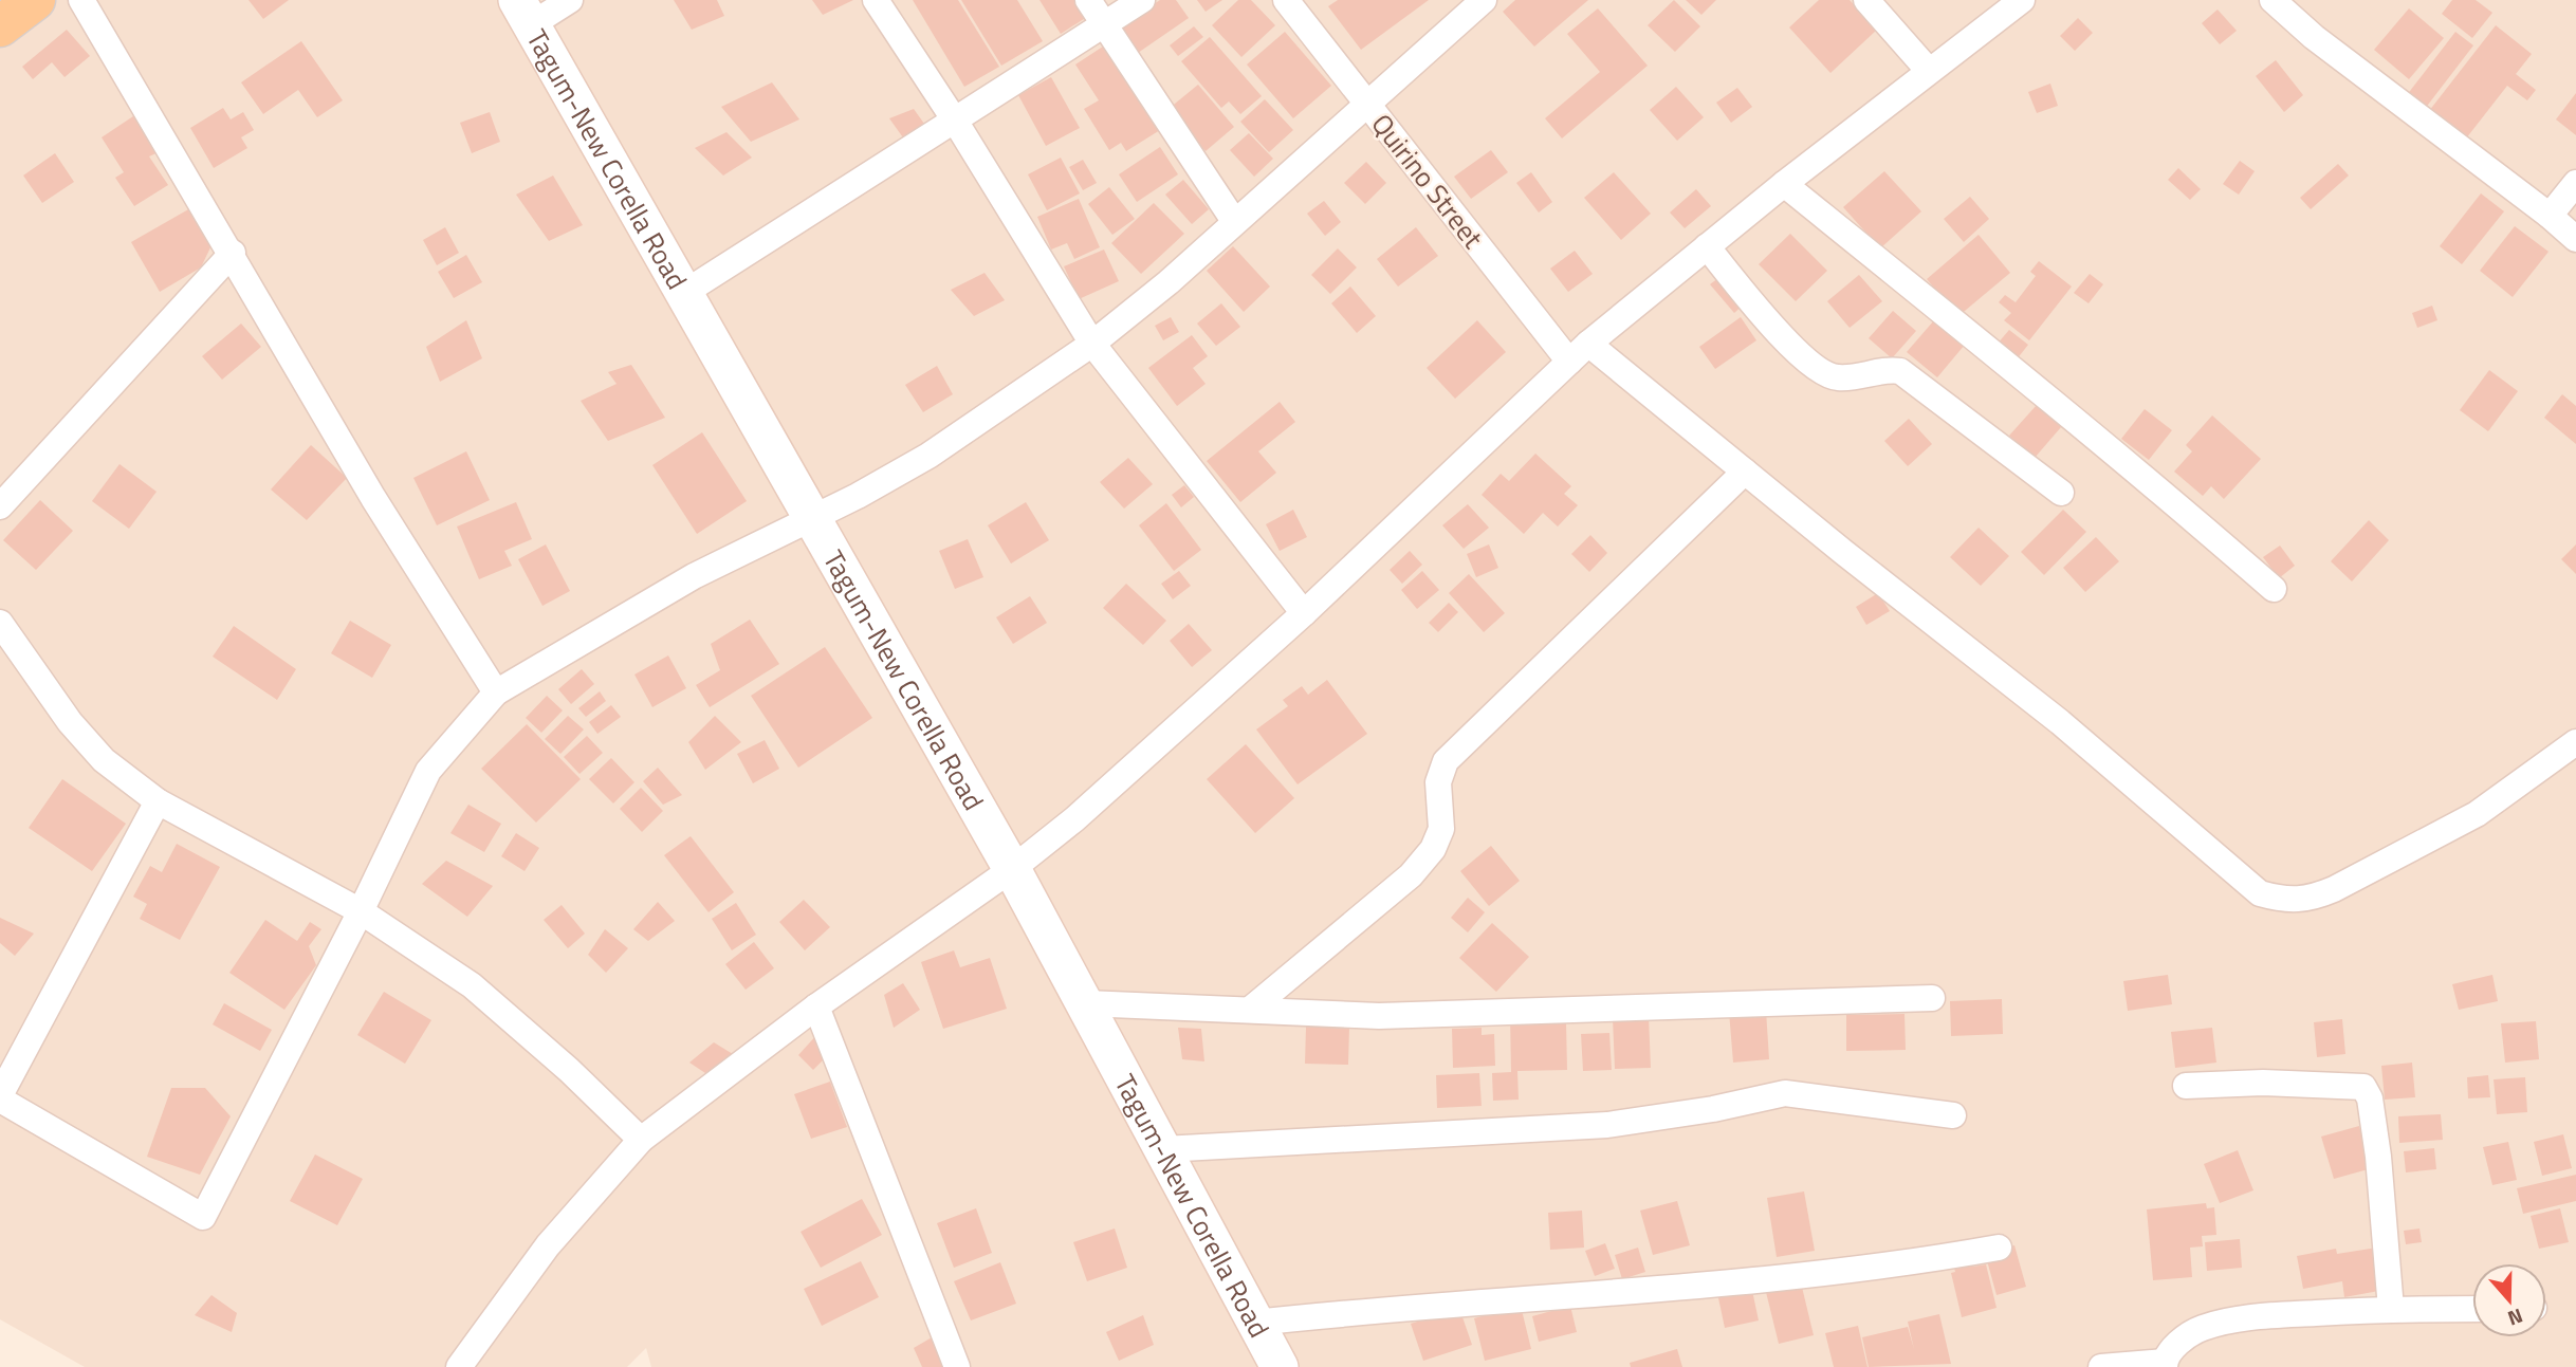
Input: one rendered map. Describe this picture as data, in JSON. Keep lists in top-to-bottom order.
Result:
{
  "streets": {
    "main road": ["Tagum-New Corella Road"],
    "street": ["Quirino Street"]
  },
  "north": "bottom"
}
